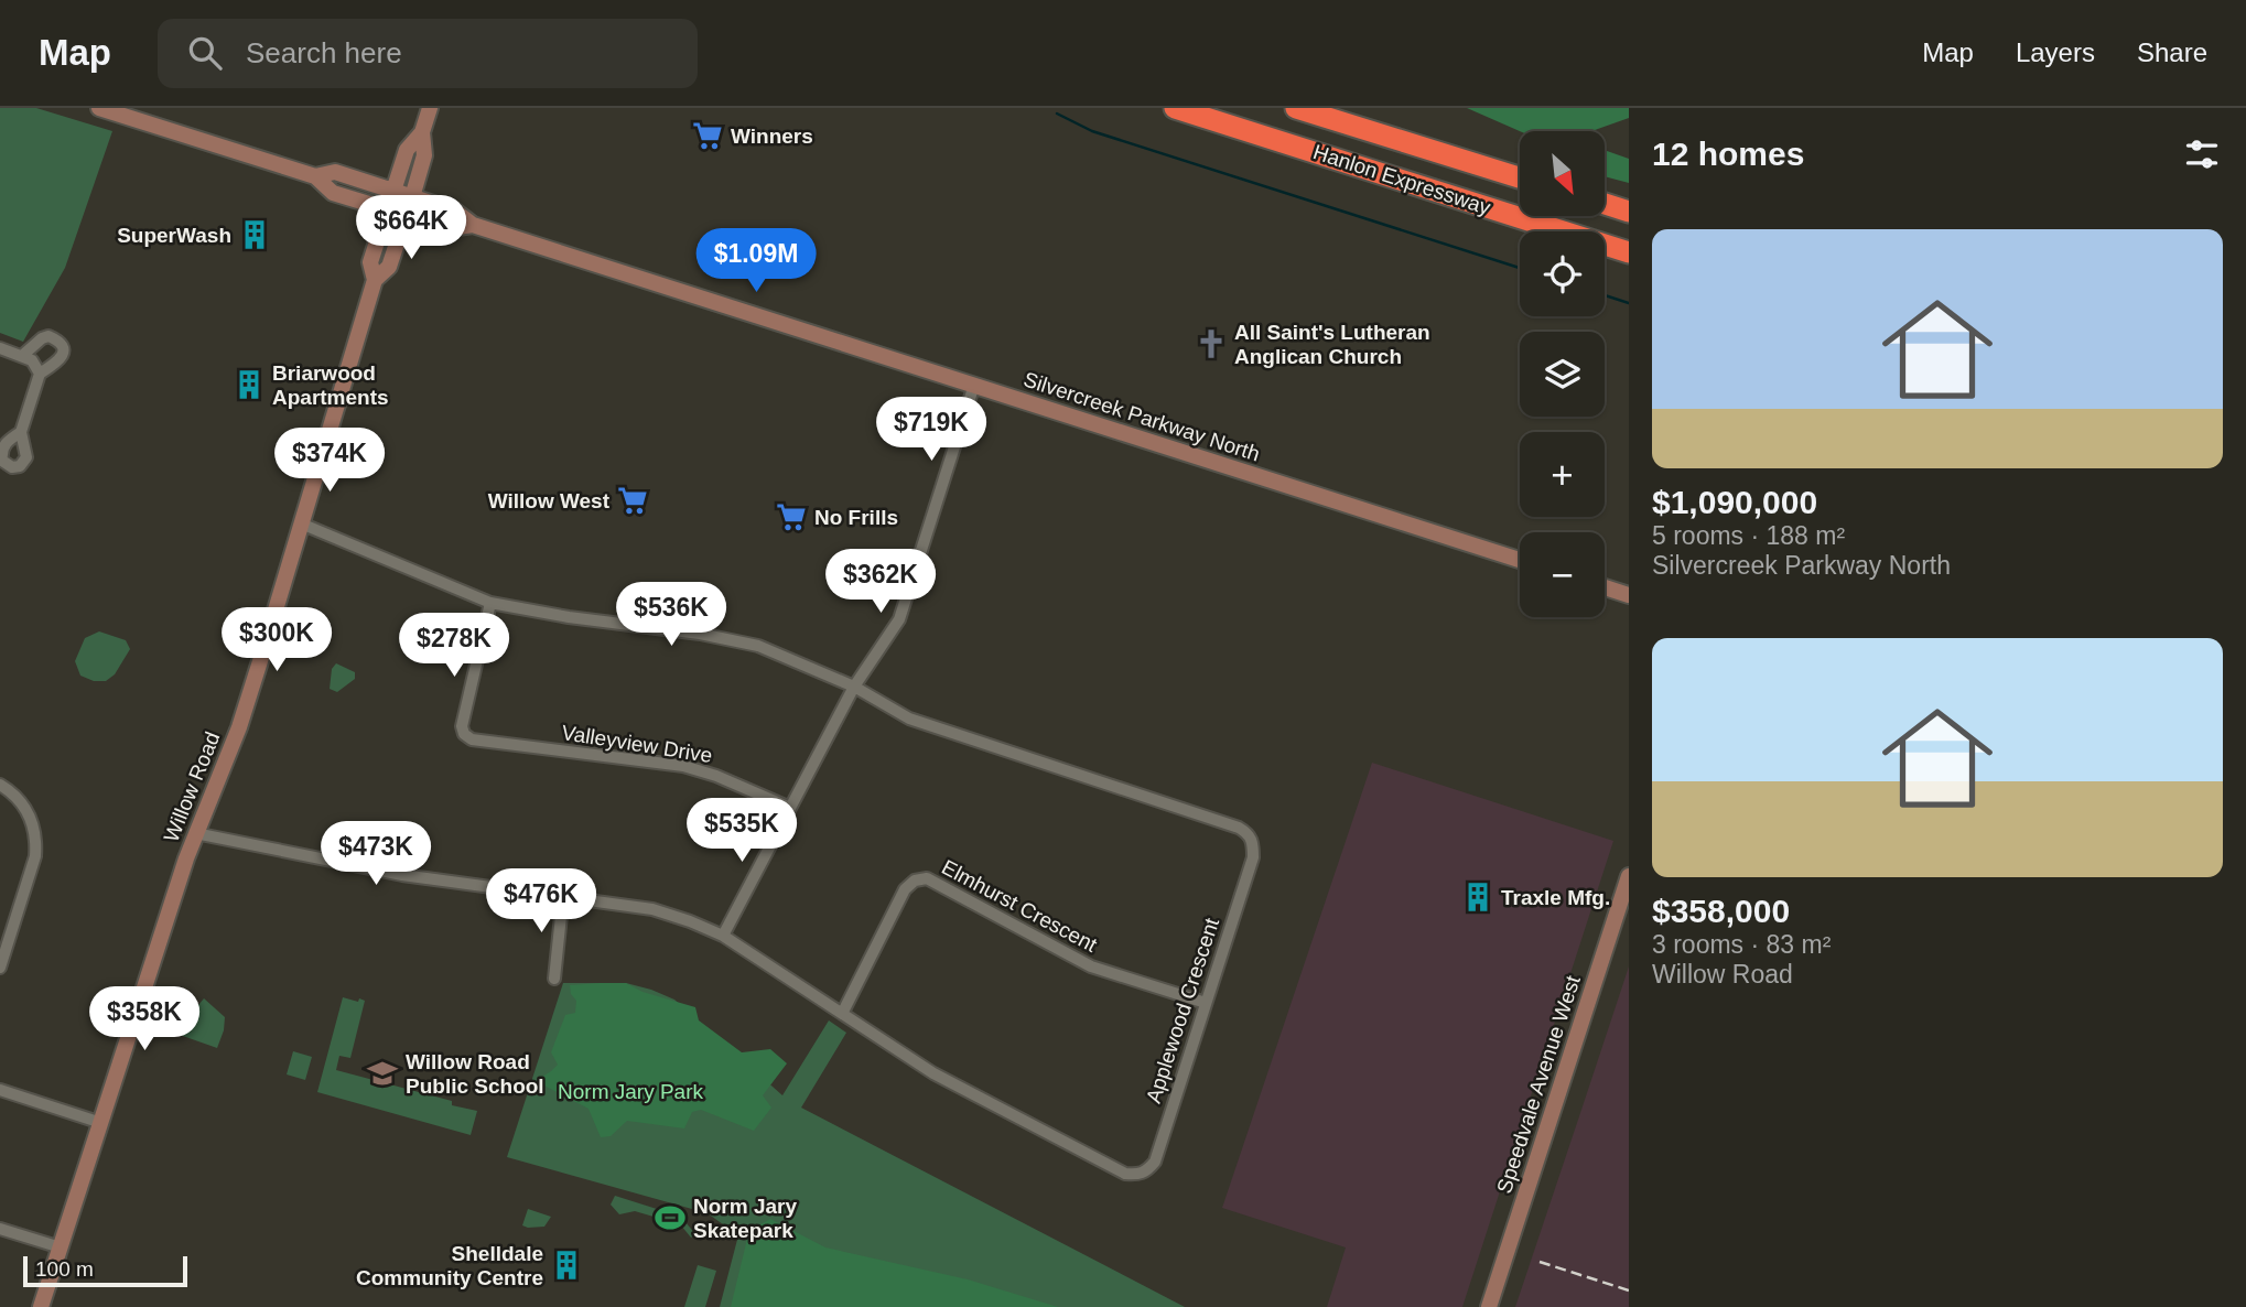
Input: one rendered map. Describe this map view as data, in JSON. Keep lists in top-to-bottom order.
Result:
{
  "streets": {
    "highway": ["Hanlon Expressway"],
    "main road": ["Silvercreek Parkway North", "Willow Road", "Speedvale Avenue West"],
    "street": ["Valleyview Drive", "Elmhurst Crescent", "Applewood Crescent"]
  },
  "crossings": [
    ["Silvercreek Parkway North", "Willow Road"],
    ["Valleyview Drive", "Applewood Crescent"],
    ["Willow Road", "Applewood Crescent"],
    ["Elmhurst Crescent", "Applewood Crescent"]
  ],
  "parks": ["Norm Jary Park"],
  "places": {
    "supermarket": ["Winners", "Willow West", "No Frills"],
    "building": [
      "SuperWash",
      "Briarwood Apartments",
      "Traxle Mfg.",
      "Shelldale Community Centre"
    ],
    "church": ["All Saint's Lutheran Anglican Church"],
    "school or university": ["Willow Road Public School"],
    "sports": ["Norm Jary Skatepark"]
  },
  "scale_bar": "100 m",
  "north": "bottom right",
  "page": {
    "header": "Map",
    "search": "Search here",
    "nav": ["Map", "Layers", "Share"],
    "heading": "12 homes",
    "map_buttons": ["+", "−"],
    "price": [
      "$664K",
      "$1.09M",
      "$719K",
      "$374K",
      "$362K",
      "$536K",
      "$300K",
      "$278K",
      "$535K",
      "$473K",
      "$476K",
      "$358K"
    ],
    "list": [
      {
        "name": "$1,090,000",
        "note": "5 rooms · 188 m² · Silvercreek Parkway North"
      },
      {
        "name": "$358,000",
        "note": "3 rooms · 83 m² · Willow Road"
      }
    ],
    "scale": "100 m"
  }
}
